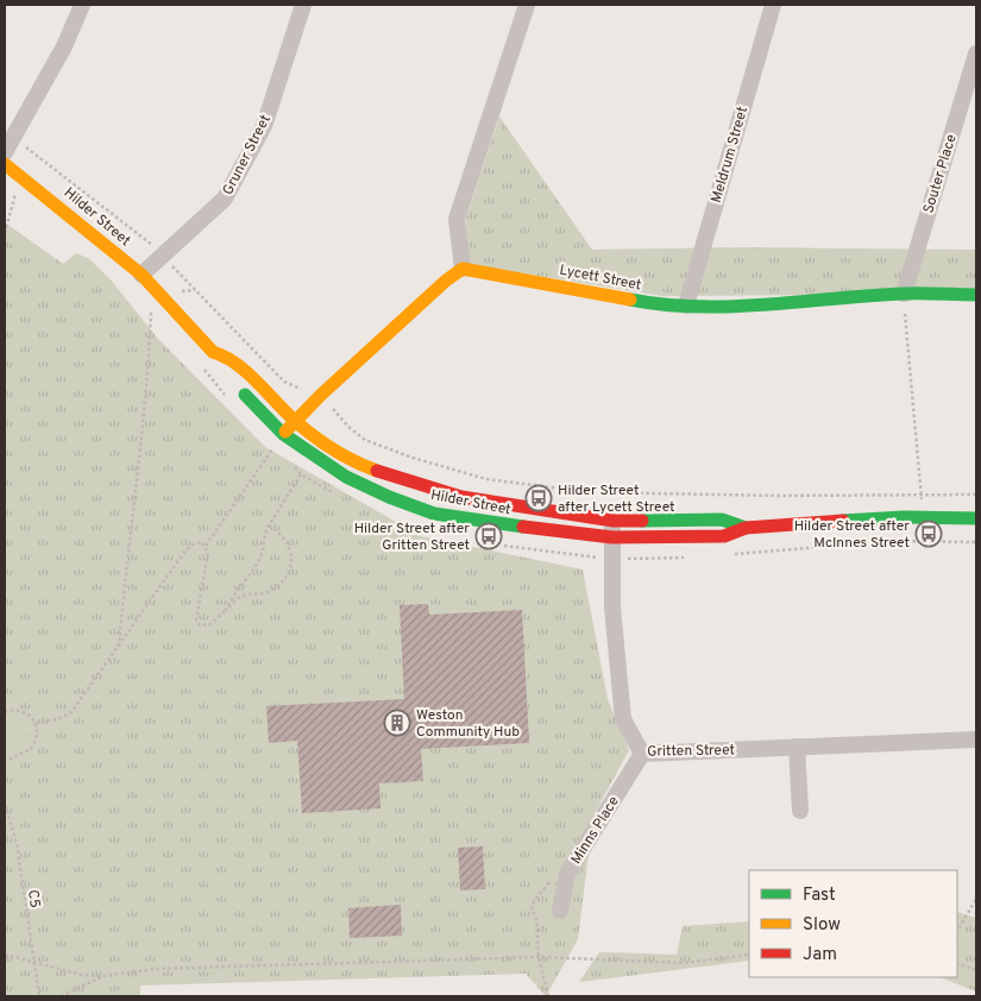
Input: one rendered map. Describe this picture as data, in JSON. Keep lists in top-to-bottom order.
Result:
{
  "streets": {
    "street": [
      "Gruner Street",
      "Meldrum Street",
      "Souter Place",
      "Hilder Street",
      "Lycett Street",
      "Gritten Street",
      "Minns Place"
    ],
    "path": ["C5"]
  },
  "crossings": [
    ["Gruner Street", "Hilder Street"],
    ["Meldrum Street", "Lycett Street"],
    ["Souter Place", "Lycett Street"],
    ["Hilder Street", "Gritten Street"],
    ["Gritten Street", "Minns Place"]
  ],
  "places": {
    "bus stop": ["Hilder Street after Lycett Street", "Hilder Street after McInnes Street", "Hilder Street after Gritten Street"],
    "building": ["Weston Community Hub"]
  },
  "legend": ["Fast", "Slow", "Jam"]
}
